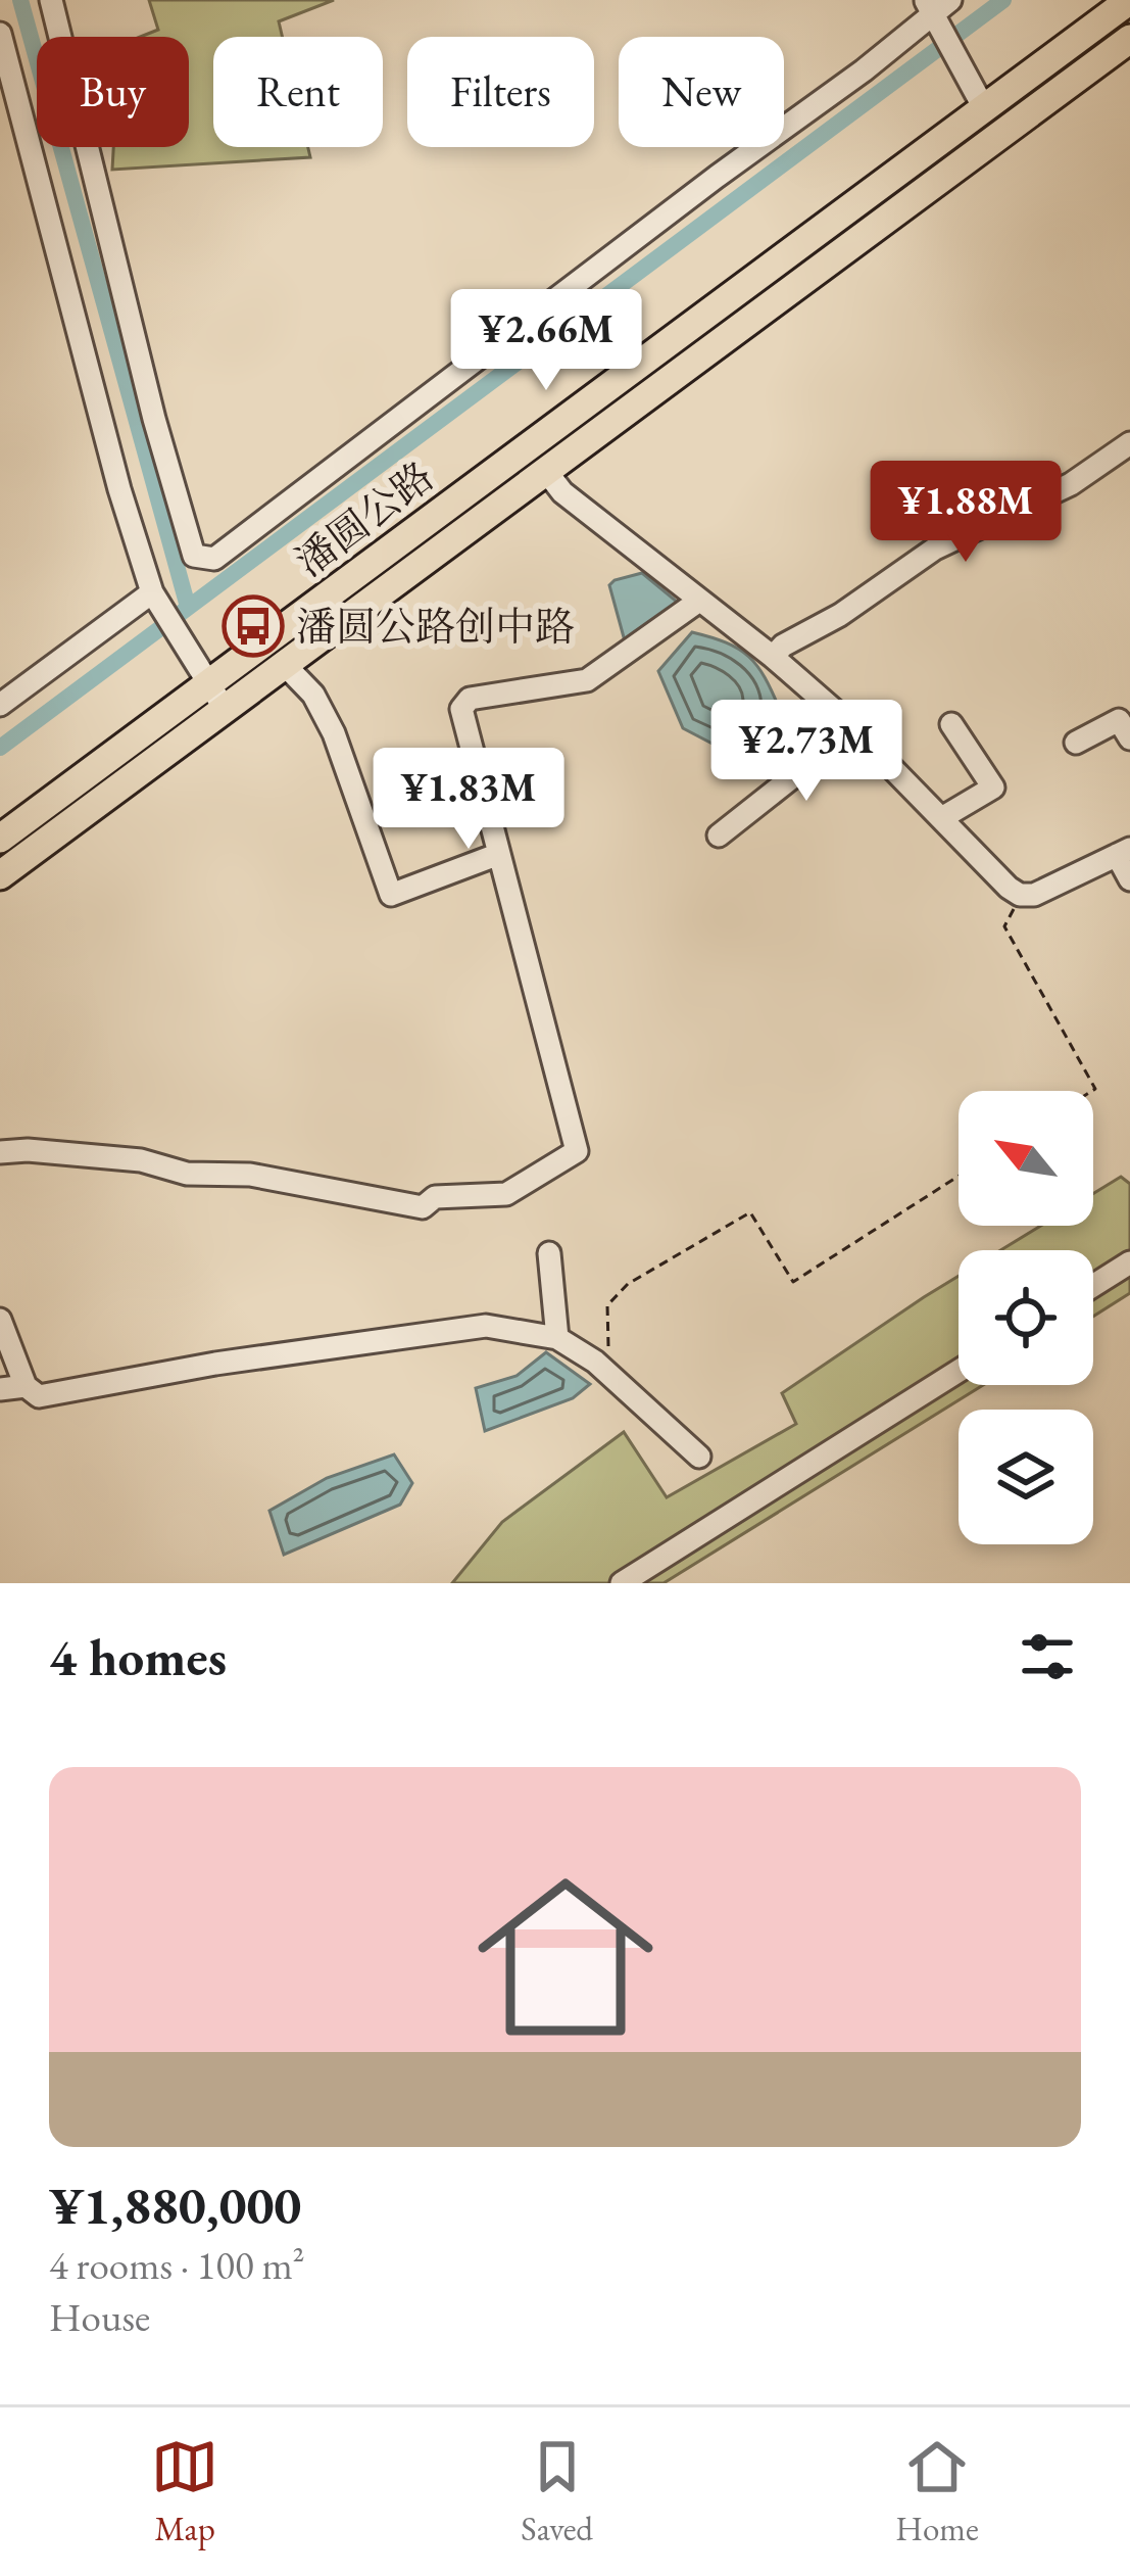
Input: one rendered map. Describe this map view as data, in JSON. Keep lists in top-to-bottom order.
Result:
{
  "streets": {
    "main road": ["潘圆公路"]
  },
  "places": {
    "bus stop": ["潘圆公路创中路"]
  },
  "north": "top left",
  "page": {
    "chip": [
      "Buy",
      "Rent",
      "Filters",
      "New"
    ],
    "price": [
      "¥2.66M",
      "¥1.88M",
      "¥2.73M",
      "¥1.83M"
    ],
    "heading": "4 homes",
    "list": [
      {
        "name": "¥1,880,000",
        "note": "4 rooms · 100 m² · House"
      }
    ],
    "tabs": ["Map", "Saved", "Home"]
  }
}
